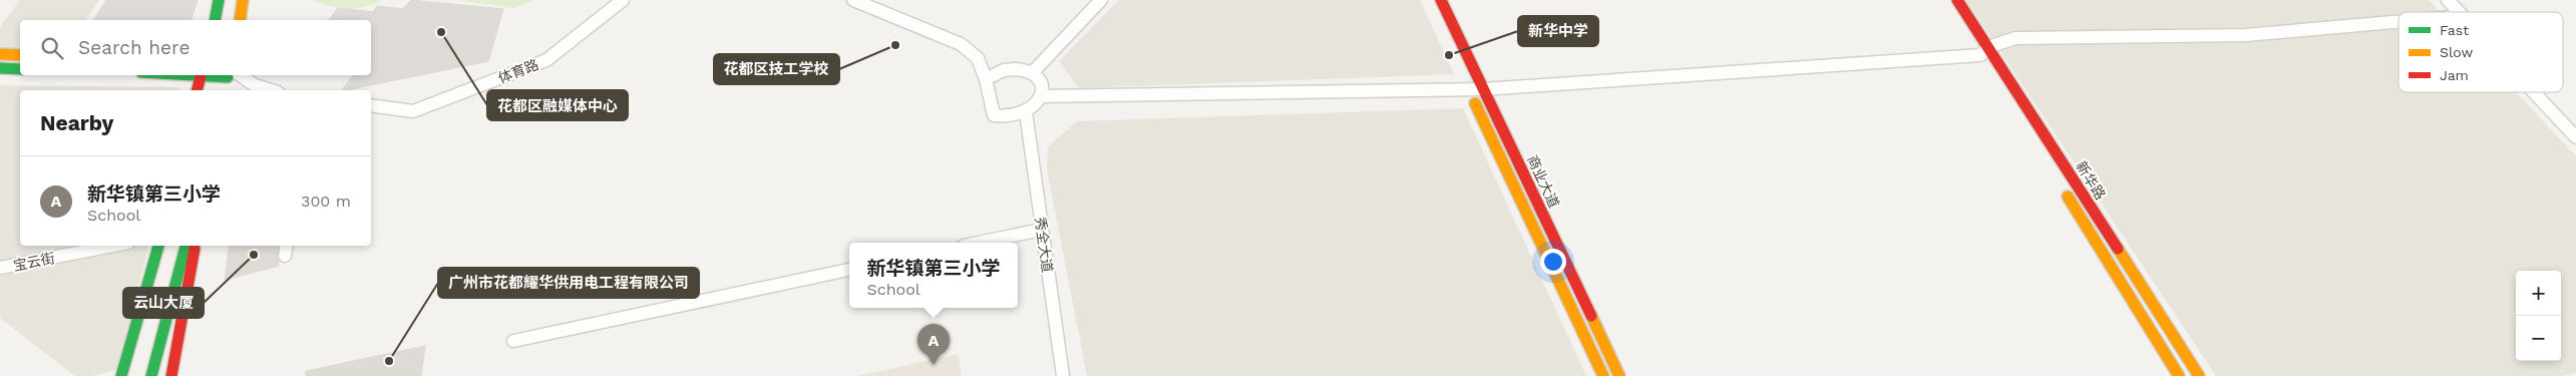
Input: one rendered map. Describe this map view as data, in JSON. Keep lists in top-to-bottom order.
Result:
{
  "streets": {
    "main road": ["新华路", "商业大道"],
    "street": ["体育路", "秀全大道", "宝云街"]
  },
  "places": [
    "花都区融媒体中心",
    "花都区技工学校",
    "新华中学",
    "云山大厦",
    "广州市花都耀华供用电工程有限公司"
  ],
  "legend": ["Fast", "Slow", "Jam"],
  "page": {
    "search": "Search here",
    "heading": "Nearby",
    "list": [
      {
        "mark": "A",
        "name": "新华镇第三小学",
        "note": "School",
        "value": "300 m"
      }
    ],
    "popup": ["新华镇第三小学", "School"],
    "map_buttons": ["+", "−"],
    "pins": "A"
  }
}
